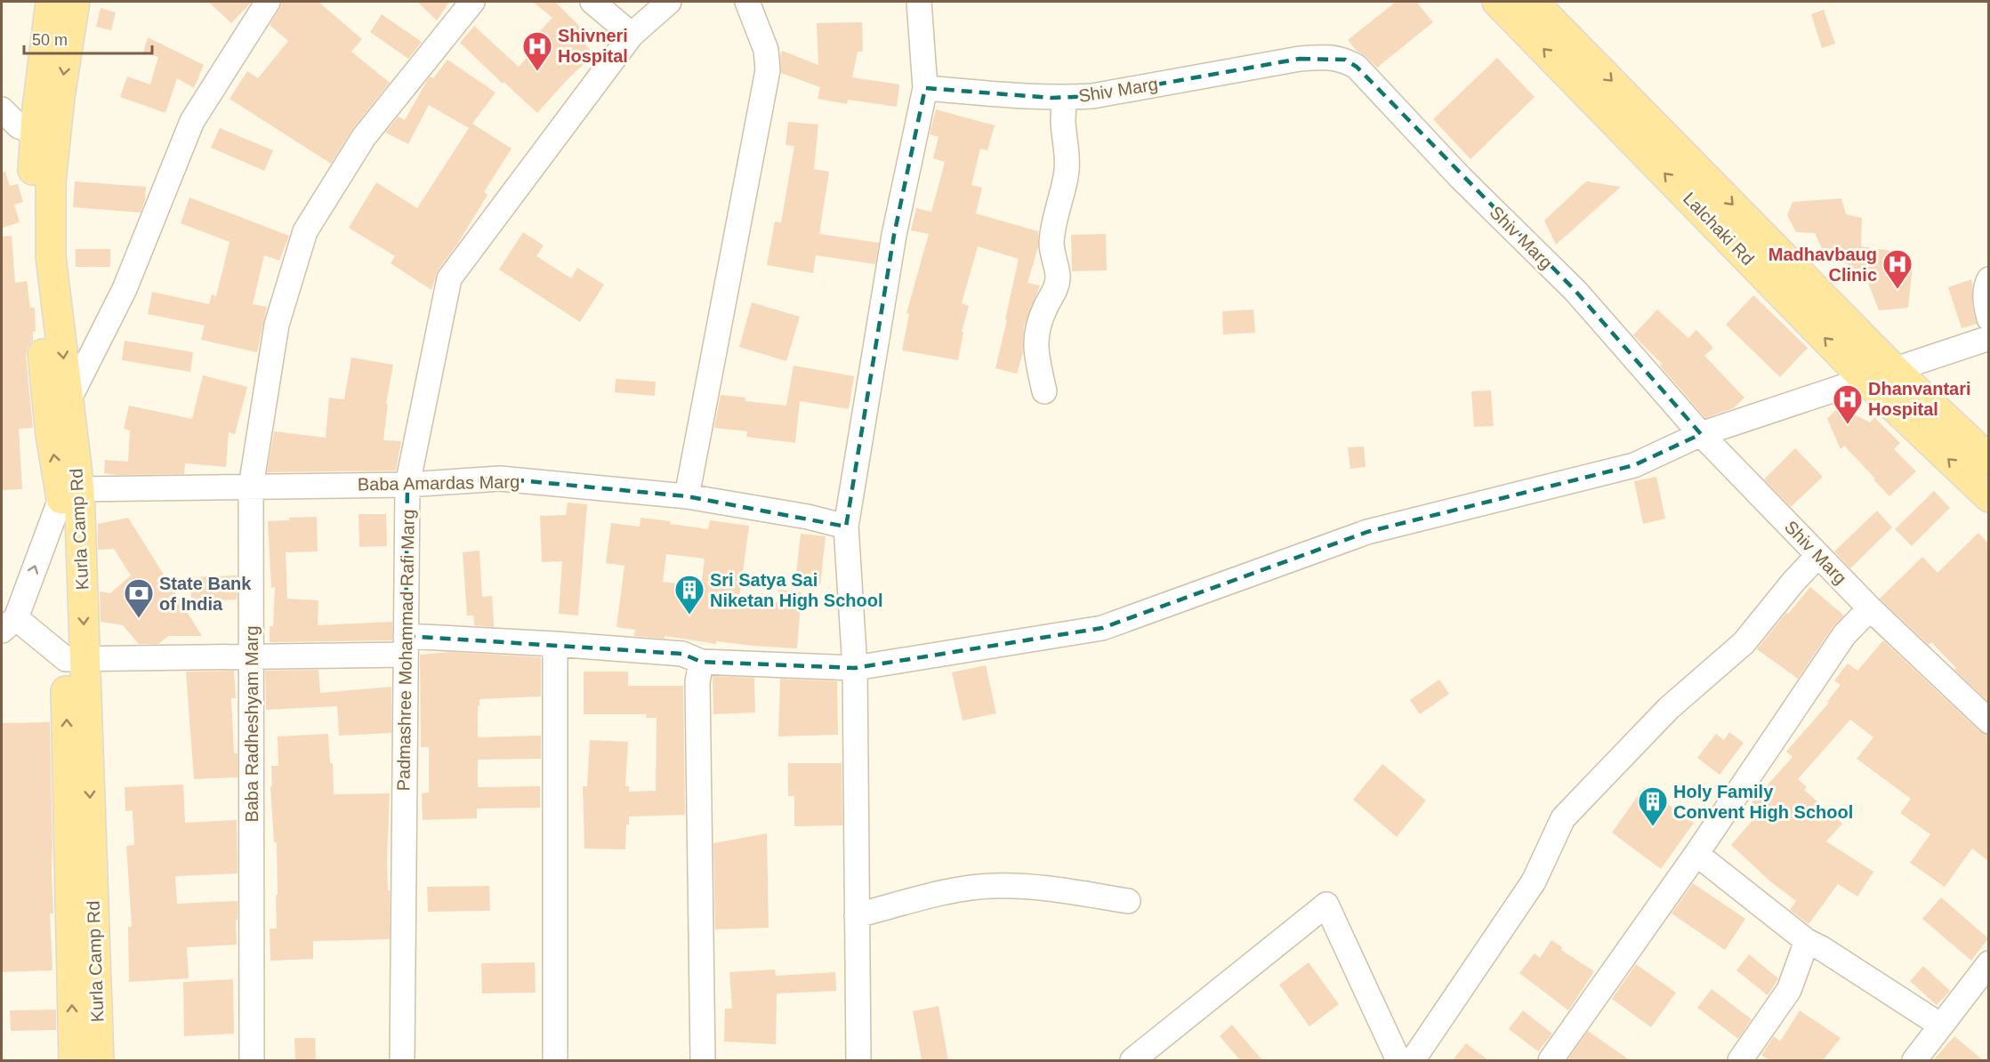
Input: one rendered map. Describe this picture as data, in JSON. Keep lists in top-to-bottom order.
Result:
{
  "streets": {
    "main road": ["Lalchaki Rd", "Kurla Camp Rd"],
    "street": [
      "Shiv Marg",
      "Baba Amardas Marg",
      "Padmashree Mohammad Rafi Marg",
      "Baba Radheshyam Marg"
    ]
  },
  "crossings": [
    ["Baba Amardas Marg", "Kurla Camp Rd"],
    ["Baba Amardas Marg", "Padmashree Mohammad Rafi Marg"],
    ["Baba Amardas Marg", "Baba Radheshyam Marg"]
  ],
  "places": {
    "hospital": ["Shivneri Hospital", "Madhavbaug Clinic", "Dhanvantari Hospital"],
    "building": ["Sri Satya Sai Niketan High School", "Holy Family Convent High School"],
    "bank": ["State Bank of India"]
  },
  "scale_bar": "50 m"
}
